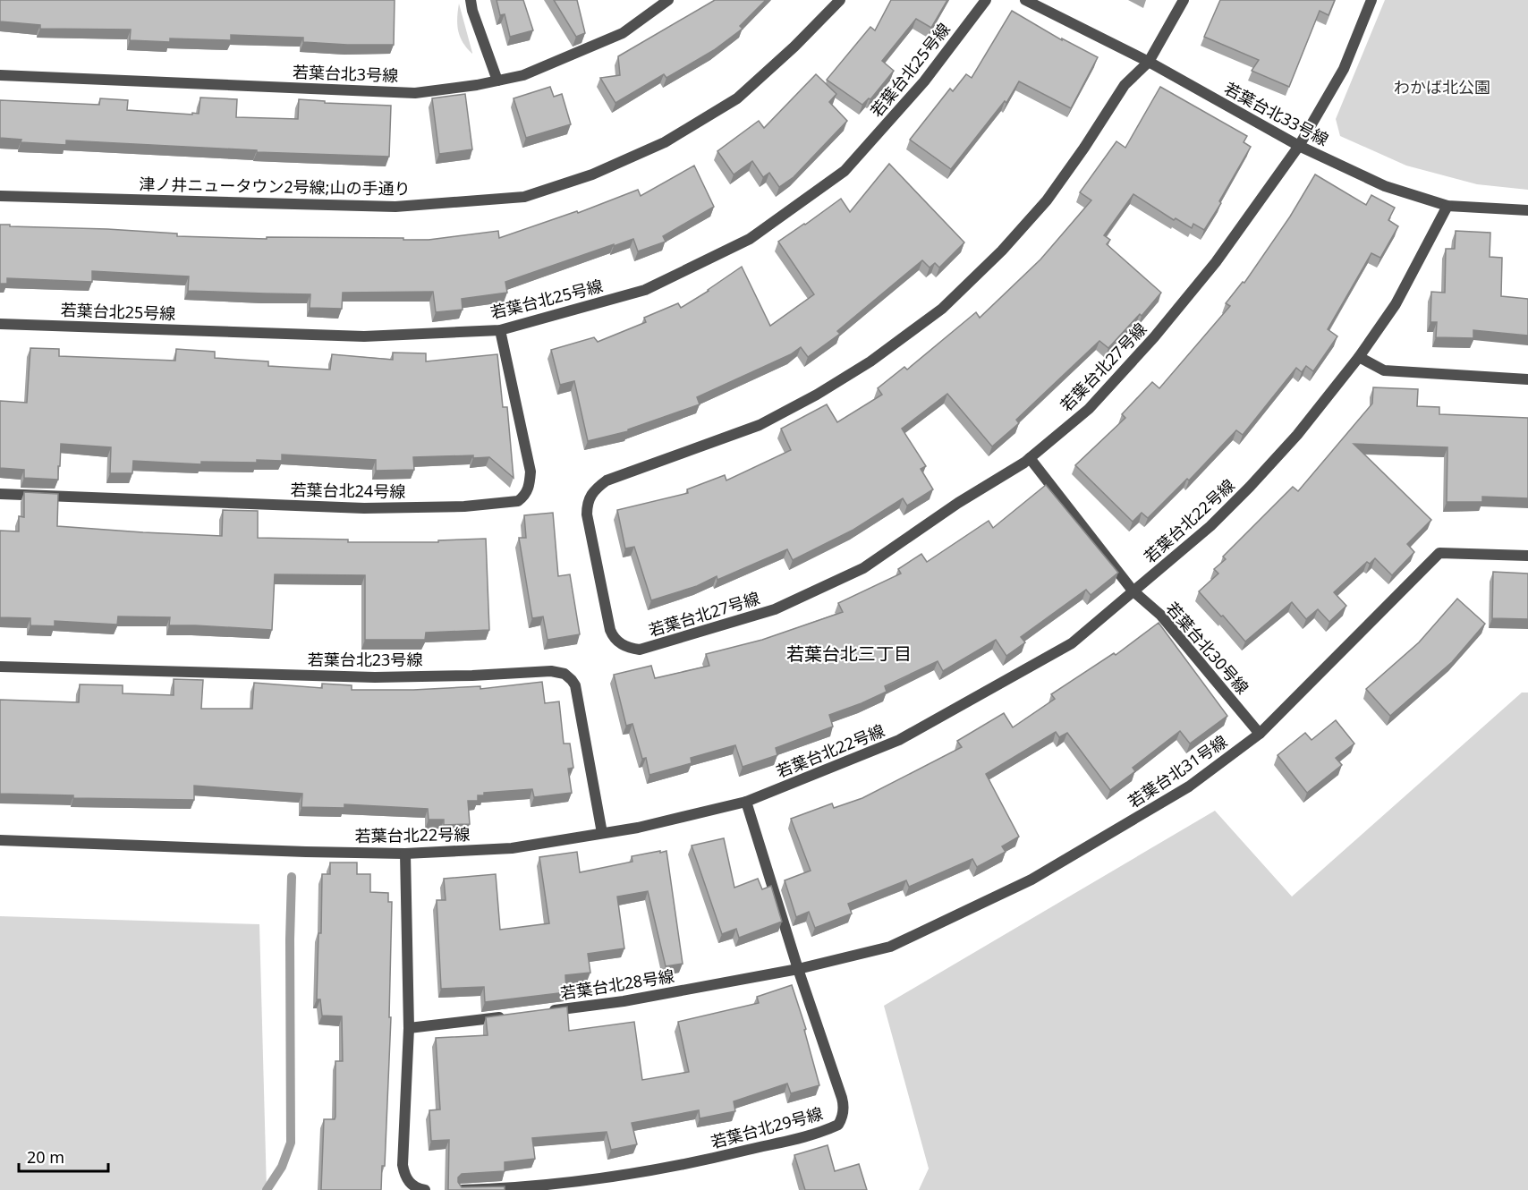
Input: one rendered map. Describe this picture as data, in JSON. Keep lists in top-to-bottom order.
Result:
{
  "streets": {
    "street": [
      "若葉台北25号線",
      "若葉台北3号線",
      "若葉台北33号線",
      "津ノ井ニュータウン2号線;山の手通り",
      "若葉台北27号線",
      "若葉台北24号線",
      "若葉台北22号線",
      "若葉台北30号線",
      "若葉台北23号線",
      "若葉台北31号線",
      "若葉台北28号線",
      "若葉台北29号線"
    ]
  },
  "crossings": [
    ["若葉台北25号線", "若葉台北24号線"],
    ["若葉台北33号線", "若葉台北27号線"],
    ["若葉台北33号線", "若葉台北22号線"],
    ["若葉台北27号線", "若葉台北30号線"],
    ["若葉台北22号線", "若葉台北30号線"],
    ["若葉台北22号線", "若葉台北23号線"],
    ["若葉台北22号線", "若葉台北29号線"],
    ["若葉台北30号線", "若葉台北31号線"],
    ["若葉台北31号線", "若葉台北28号線"],
    ["若葉台北31号線", "若葉台北29号線"],
    ["若葉台北28号線", "若葉台北29号線"]
  ],
  "districts": ["若葉台北三丁目"],
  "parks": ["わかば北公園"],
  "scale_bar": "20 m"
}
